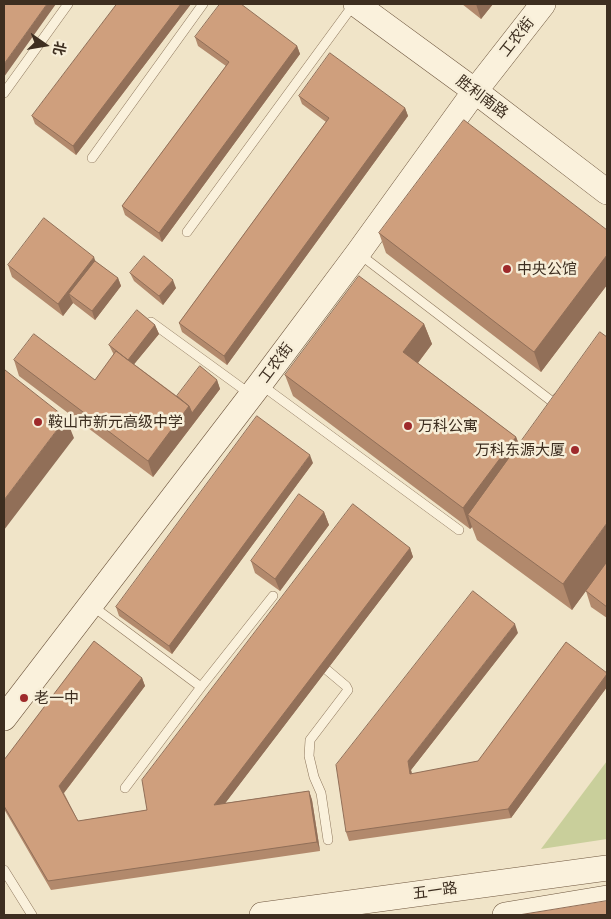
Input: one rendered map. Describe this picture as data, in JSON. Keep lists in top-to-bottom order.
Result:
{
  "streets": {
    "street": ["工农街", "胜利南路", "五一路"]
  },
  "crossings": [
    ["工农街", "胜利南路"]
  ],
  "places": [
    "中央公馆",
    "鞍山市新元高级中学",
    "万科公寓",
    "万科东源大厦",
    "老一中"
  ],
  "north": "right"
}
